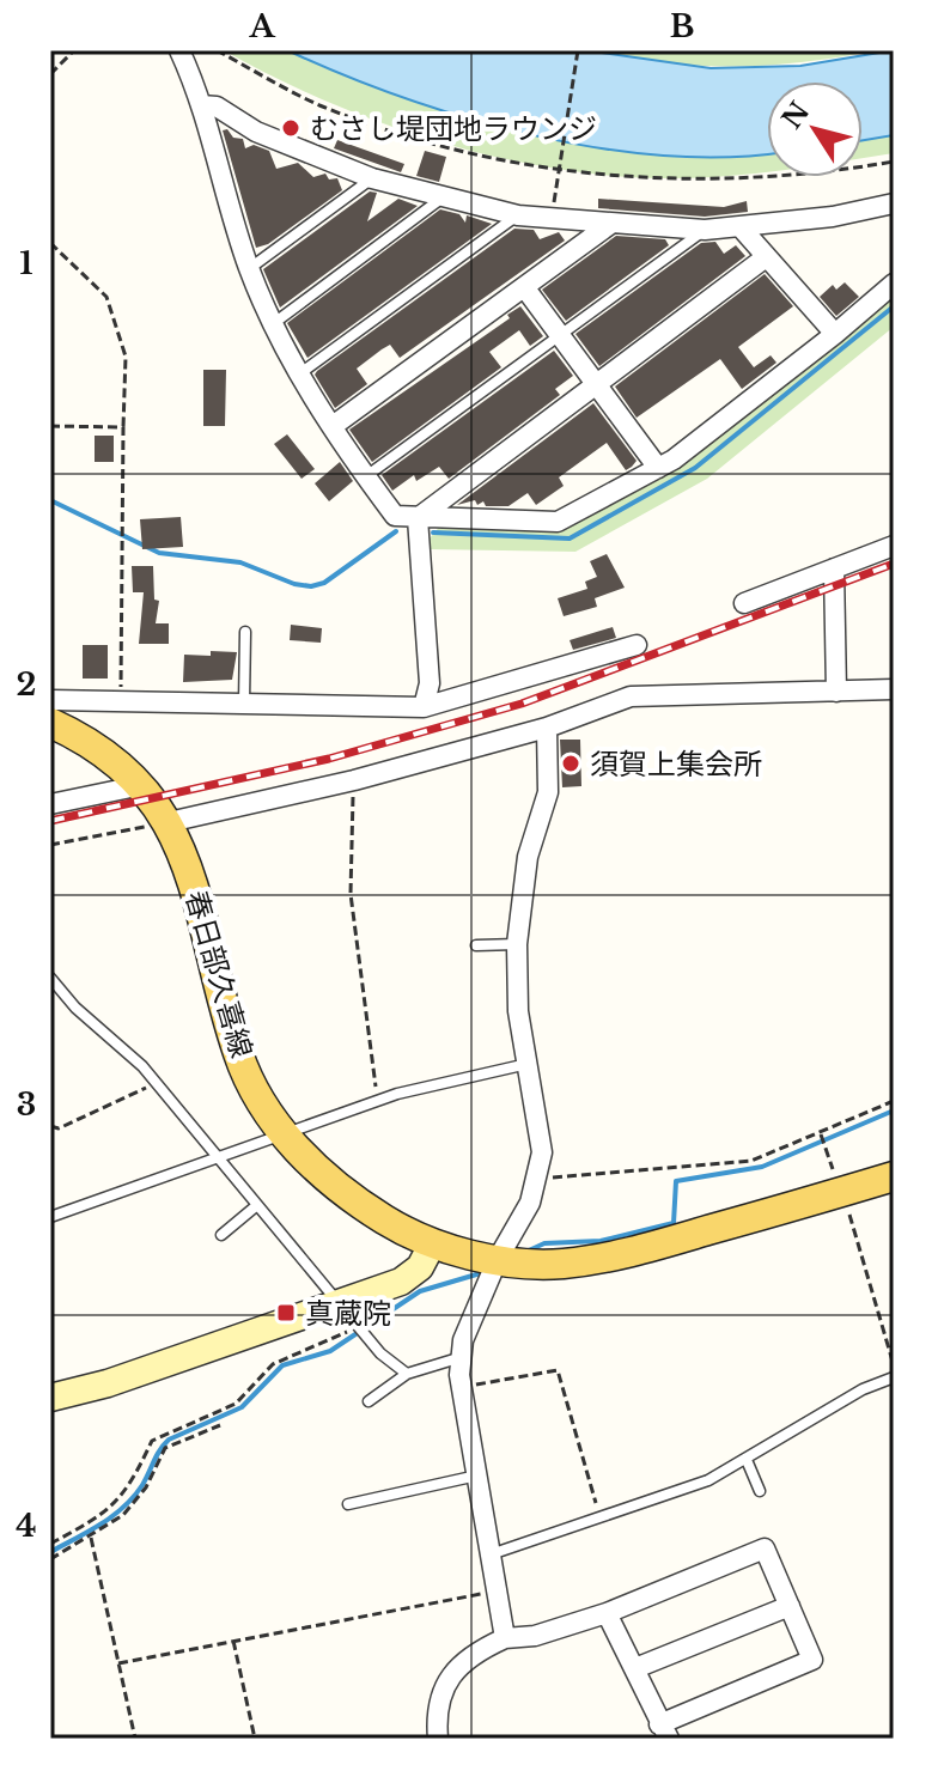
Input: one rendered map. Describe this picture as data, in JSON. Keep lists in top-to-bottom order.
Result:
{
  "streets": {
    "main road": ["春日部久喜線"]
  },
  "places": {
    "other": ["むさし堤団地ラウンジ", "須賀上集会所"],
    "transit": ["真蔵院"]
  },
  "north": "top left",
  "grid": {
    "columns": ["A", "B"],
    "rows": [
      "1",
      "2",
      "3",
      "4"
    ]
  }
}
